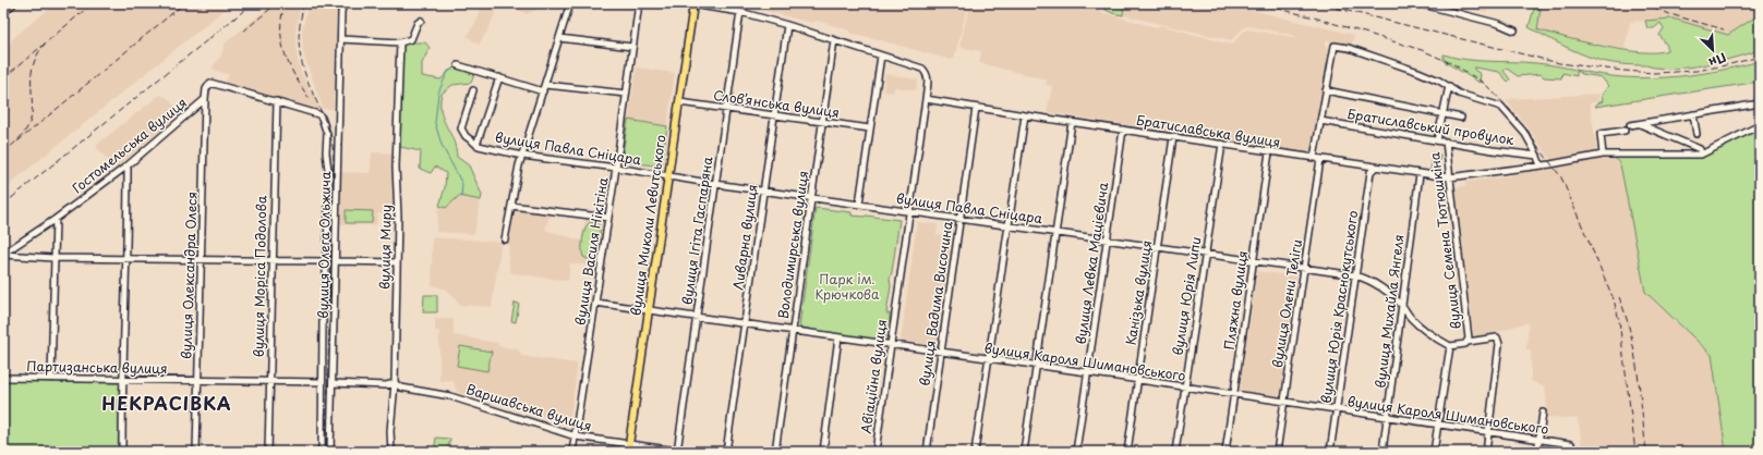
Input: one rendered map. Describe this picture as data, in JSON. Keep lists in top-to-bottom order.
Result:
{
  "streets": {
    "main road": ["вулиця Миколи Левитського"],
    "street": [
      "Словʼянська вулиця",
      "Братиславський провулок",
      "Братиславська вулиця",
      "Гостомельська вулиця",
      "вулиця Павла Сніцара",
      "вулиця Ігіта Гаспаряна",
      "Ливарна вулиця",
      "вулиця Семена Тютюшкіна",
      "вулиця Олега Ольжича",
      "Володимирська вулиця",
      "вулиця Миру",
      "вулиця Василя Нікітіна",
      "вулиця Левка Мацієвича",
      "вулиця Олександра Олеся",
      "вулиця Моріса Подолова",
      "Канізька вулиця",
      "вулиця Юрія Липи",
      "Пляжна вулиця",
      "вулиця Вадима Височина",
      "вулиця Олени Теліги",
      "вулиця Юрія Краснокутського",
      "вулиця Михайла Янгеля",
      "вулиця Кароля Шимановського",
      "Партизанська вулиця",
      "Авіаційна вулиця",
      "Варшавська вулиця"
    ]
  },
  "crossings": [
    ["Словʼянська вулиця", "вулиця Миколи Левитського"],
    ["Словʼянська вулиця", "вулиця Ігіта Гаспаряна"],
    ["Словʼянська вулиця", "Ливарна вулиця"],
    ["Словʼянська вулиця", "Володимирська вулиця"],
    ["Братиславський провулок", "вулиця Семена Тютюшкіна"],
    ["Братиславська вулиця", "вулиця Семена Тютюшкіна"],
    ["Братиславська вулиця", "вулиця Левка Мацієвича"],
    ["Братиславська вулиця", "Канізька вулиця"],
    ["Братиславська вулиця", "вулиця Юрія Липи"],
    ["Братиславська вулиця", "Пляжна вулиця"],
    ["Братиславська вулиця", "вулиця Вадима Височина"],
    ["Братиславська вулиця", "вулиця Олени Теліги"],
    ["Братиславська вулиця", "вулиця Юрія Краснокутського"],
    ["Братиславська вулиця", "вулиця Михайла Янгеля"],
    ["Братиславська вулиця", "Авіаційна вулиця"],
    ["Гостомельська вулиця", "вулиця Олега Ольжича"],
    ["Гостомельська вулиця", "вулиця Олександра Олеся"],
    ["Гостомельська вулиця", "вулиця Моріса Подолова"],
    ["вулиця Павла Сніцара", "вулиця Миколи Левитського"],
    ["вулиця Павла Сніцара", "вулиця Ігіта Гаспаряна"],
    ["вулиця Павла Сніцара", "Ливарна вулиця"],
    ["вулиця Павла Сніцара", "вулиця Семена Тютюшкіна"],
    ["вулиця Павла Сніцара", "Володимирська вулиця"],
    ["вулиця Павла Сніцара", "вулиця Василя Нікітіна"],
    ["вулиця Павла Сніцара", "вулиця Левка Мацієвича"],
    ["вулиця Павла Сніцара", "Канізька вулиця"],
    ["вулиця Павла Сніцара", "вулиця Юрія Липи"],
    ["вулиця Павла Сніцара", "Пляжна вулиця"],
    ["вулиця Павла Сніцара", "вулиця Вадима Височина"],
    ["вулиця Павла Сніцара", "вулиця Олени Теліги"],
    ["вулиця Павла Сніцара", "вулиця Юрія Краснокутського"],
    ["вулиця Павла Сніцара", "вулиця Михайла Янгеля"],
    ["вулиця Павла Сніцара", "Авіаційна вулиця"],
    ["вулиця Миколи Левитського", "вулиця Кароля Шимановського"],
    ["вулиця Миколи Левитського", "Варшавська вулиця"],
    ["вулиця Ігіта Гаспаряна", "вулиця Кароля Шимановського"],
    ["вулиця Ігіта Гаспаряна", "Варшавська вулиця"],
    ["Ливарна вулиця", "вулиця Кароля Шимановського"],
    ["вулиця Семена Тютюшкіна", "вулиця Кароля Шимановського"],
    ["вулиця Олега Ольжича", "Партизанська вулиця"],
    ["Володимирська вулиця", "вулиця Кароля Шимановського"],
    ["вулиця Миру", "Варшавська вулиця"],
    ["вулиця Василя Нікітіна", "вулиця Кароля Шимановського"],
    ["вулиця Василя Нікітіна", "Варшавська вулиця"],
    ["вулиця Левка Мацієвича", "вулиця Кароля Шимановського"],
    ["вулиця Олександра Олеся", "Партизанська вулиця"],
    ["вулиця Моріса Подолова", "Партизанська вулиця"],
    ["Канізька вулиця", "вулиця Кароля Шимановського"],
    ["вулиця Юрія Липи", "вулиця Кароля Шимановського"],
    ["Пляжна вулиця", "вулиця Кароля Шимановського"],
    ["вулиця Вадима Височина", "вулиця Кароля Шимановського"],
    ["вулиця Олени Теліги", "вулиця Кароля Шимановського"],
    ["вулиця Юрія Краснокутського", "вулиця Кароля Шимановського"],
    ["вулиця Михайла Янгеля", "вулиця Кароля Шимановського"],
    ["вулиця Кароля Шимановського", "Авіаційна вулиця"]
  ],
  "districts": ["НЕКРАСІВКА"],
  "parks": ["Парк ім. Крючкова"],
  "north": "bottom right"
}
